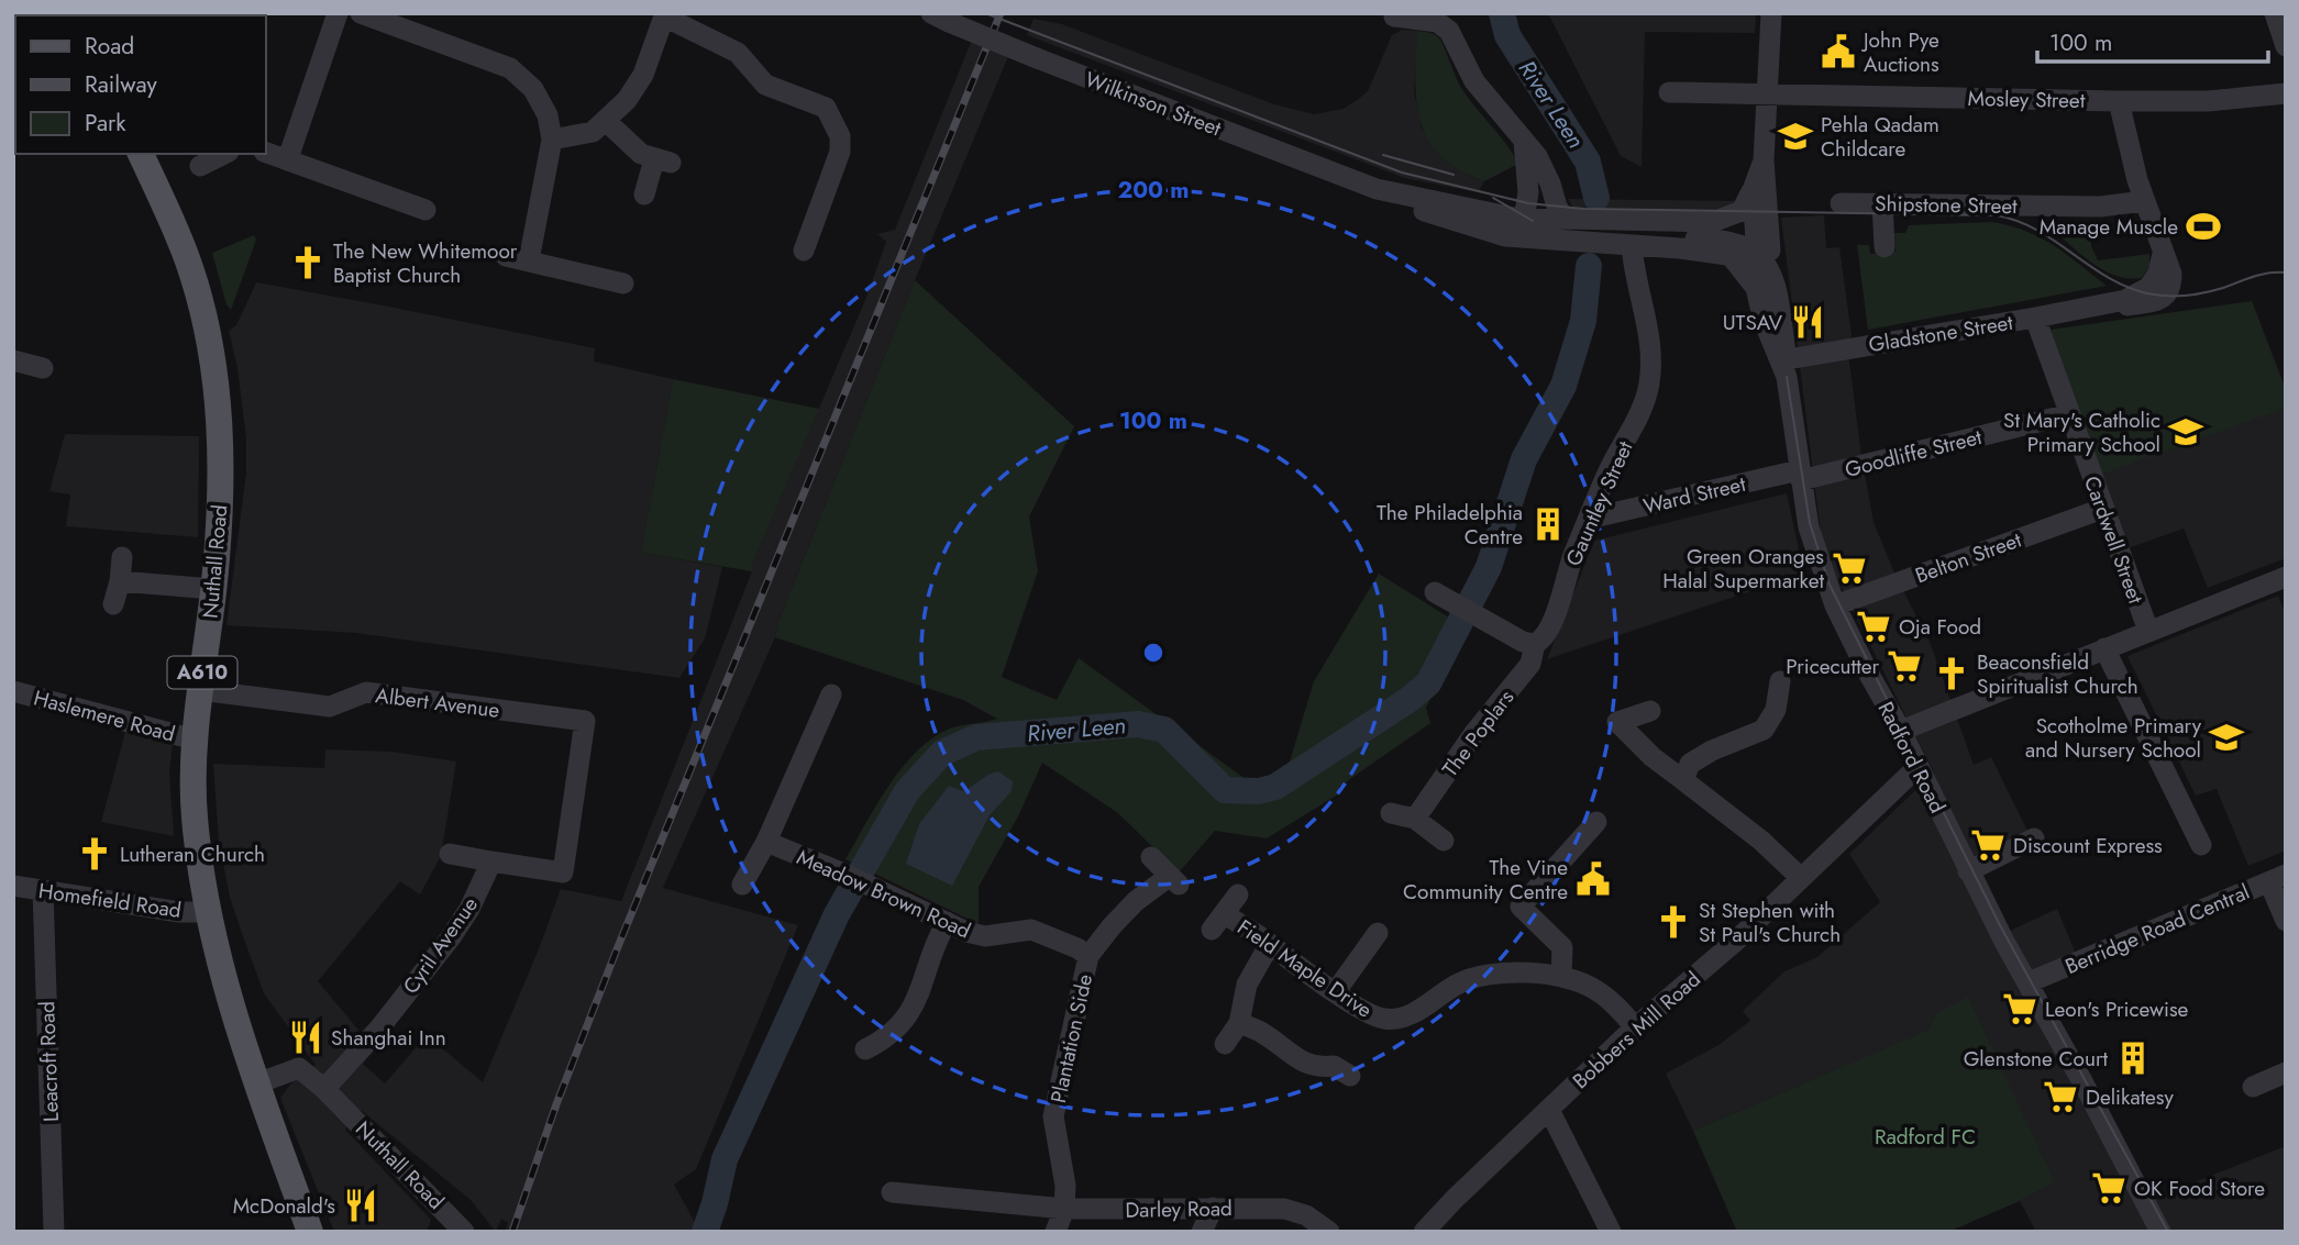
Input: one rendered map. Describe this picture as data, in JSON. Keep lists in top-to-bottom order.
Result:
{
  "streets": {
    "main road": ["Nuthall Road", "A610"],
    "street": [
      "Mosley Street",
      "Wilkinson Street",
      "Shipstone Street",
      "Gladstone Street",
      "Goodliffe Street",
      "Ward Street",
      "Gauntley Street",
      "Cardwell Street",
      "Belton Street",
      "Albert Avenue",
      "Haslemere Road",
      "The Poplars",
      "Radford Road",
      "Meadow Brown Road",
      "Homefield Road",
      "Berridge Road Central",
      "Cyril Avenue",
      "Field Maple Drive",
      "Bobbers Mill Road",
      "Plantation Side",
      "Leacroft Road",
      "Darley Road"
    ]
  },
  "crossings": [
    ["Mosley Street", "Radford Road"],
    ["Wilkinson Street", "Gauntley Street"],
    ["Wilkinson Street", "Radford Road"],
    ["Gladstone Street", "Cardwell Street"],
    ["Gladstone Street", "Radford Road"],
    ["Goodliffe Street", "Ward Street"],
    ["Goodliffe Street", "Cardwell Street"],
    ["Goodliffe Street", "Radford Road"],
    ["Ward Street", "Gauntley Street"],
    ["Ward Street", "Radford Road"],
    ["Gauntley Street", "The Poplars"],
    ["Cardwell Street", "Belton Street"],
    ["Belton Street", "Radford Road"],
    ["Nuthall Road", "Albert Avenue"],
    ["Nuthall Road", "Haslemere Road"],
    ["Nuthall Road", "Homefield Road"],
    ["Nuthall Road", "Cyril Avenue"],
    ["Albert Avenue", "Cyril Avenue"],
    ["Radford Road", "Berridge Road Central"],
    ["Radford Road", "Bobbers Mill Road"],
    ["Meadow Brown Road", "Plantation Side"],
    ["Homefield Road", "Leacroft Road"],
    ["Field Maple Drive", "Bobbers Mill Road"],
    ["Plantation Side", "Darley Road"]
  ],
  "water": ["River Leen"],
  "parks": ["Radford FC"],
  "places": {
    "public building": ["John Pye Auctions", "The Vine Community Centre"],
    "school or university": ["Pehla Qadam Childcare", "St Mary's Catholic Primary School", "Scotholme Primary and Nursery School"],
    "sports": ["Manage Muscle"],
    "church": [
      "The New Whitemoor Baptist Church",
      "Beaconsfield Spiritualist Church",
      "Lutheran Church",
      "St Stephen with St Paul's Church"
    ],
    "restaurant": ["UTSAV", "Shanghai Inn", "McDonald's"],
    "building": ["The Philadelphia Centre", "Glenstone Court"],
    "supermarket": [
      "Green Oranges Halal Supermarket",
      "Oja Food",
      "Pricecutter",
      "Discount Express",
      "Leon's Pricewise",
      "Delikatesy",
      "OK Food Store"
    ]
  },
  "legend": ["Road", "Railway", "Park"],
  "scale_bar": "100 m",
  "rings": ["200 m", "100 m"]
}
